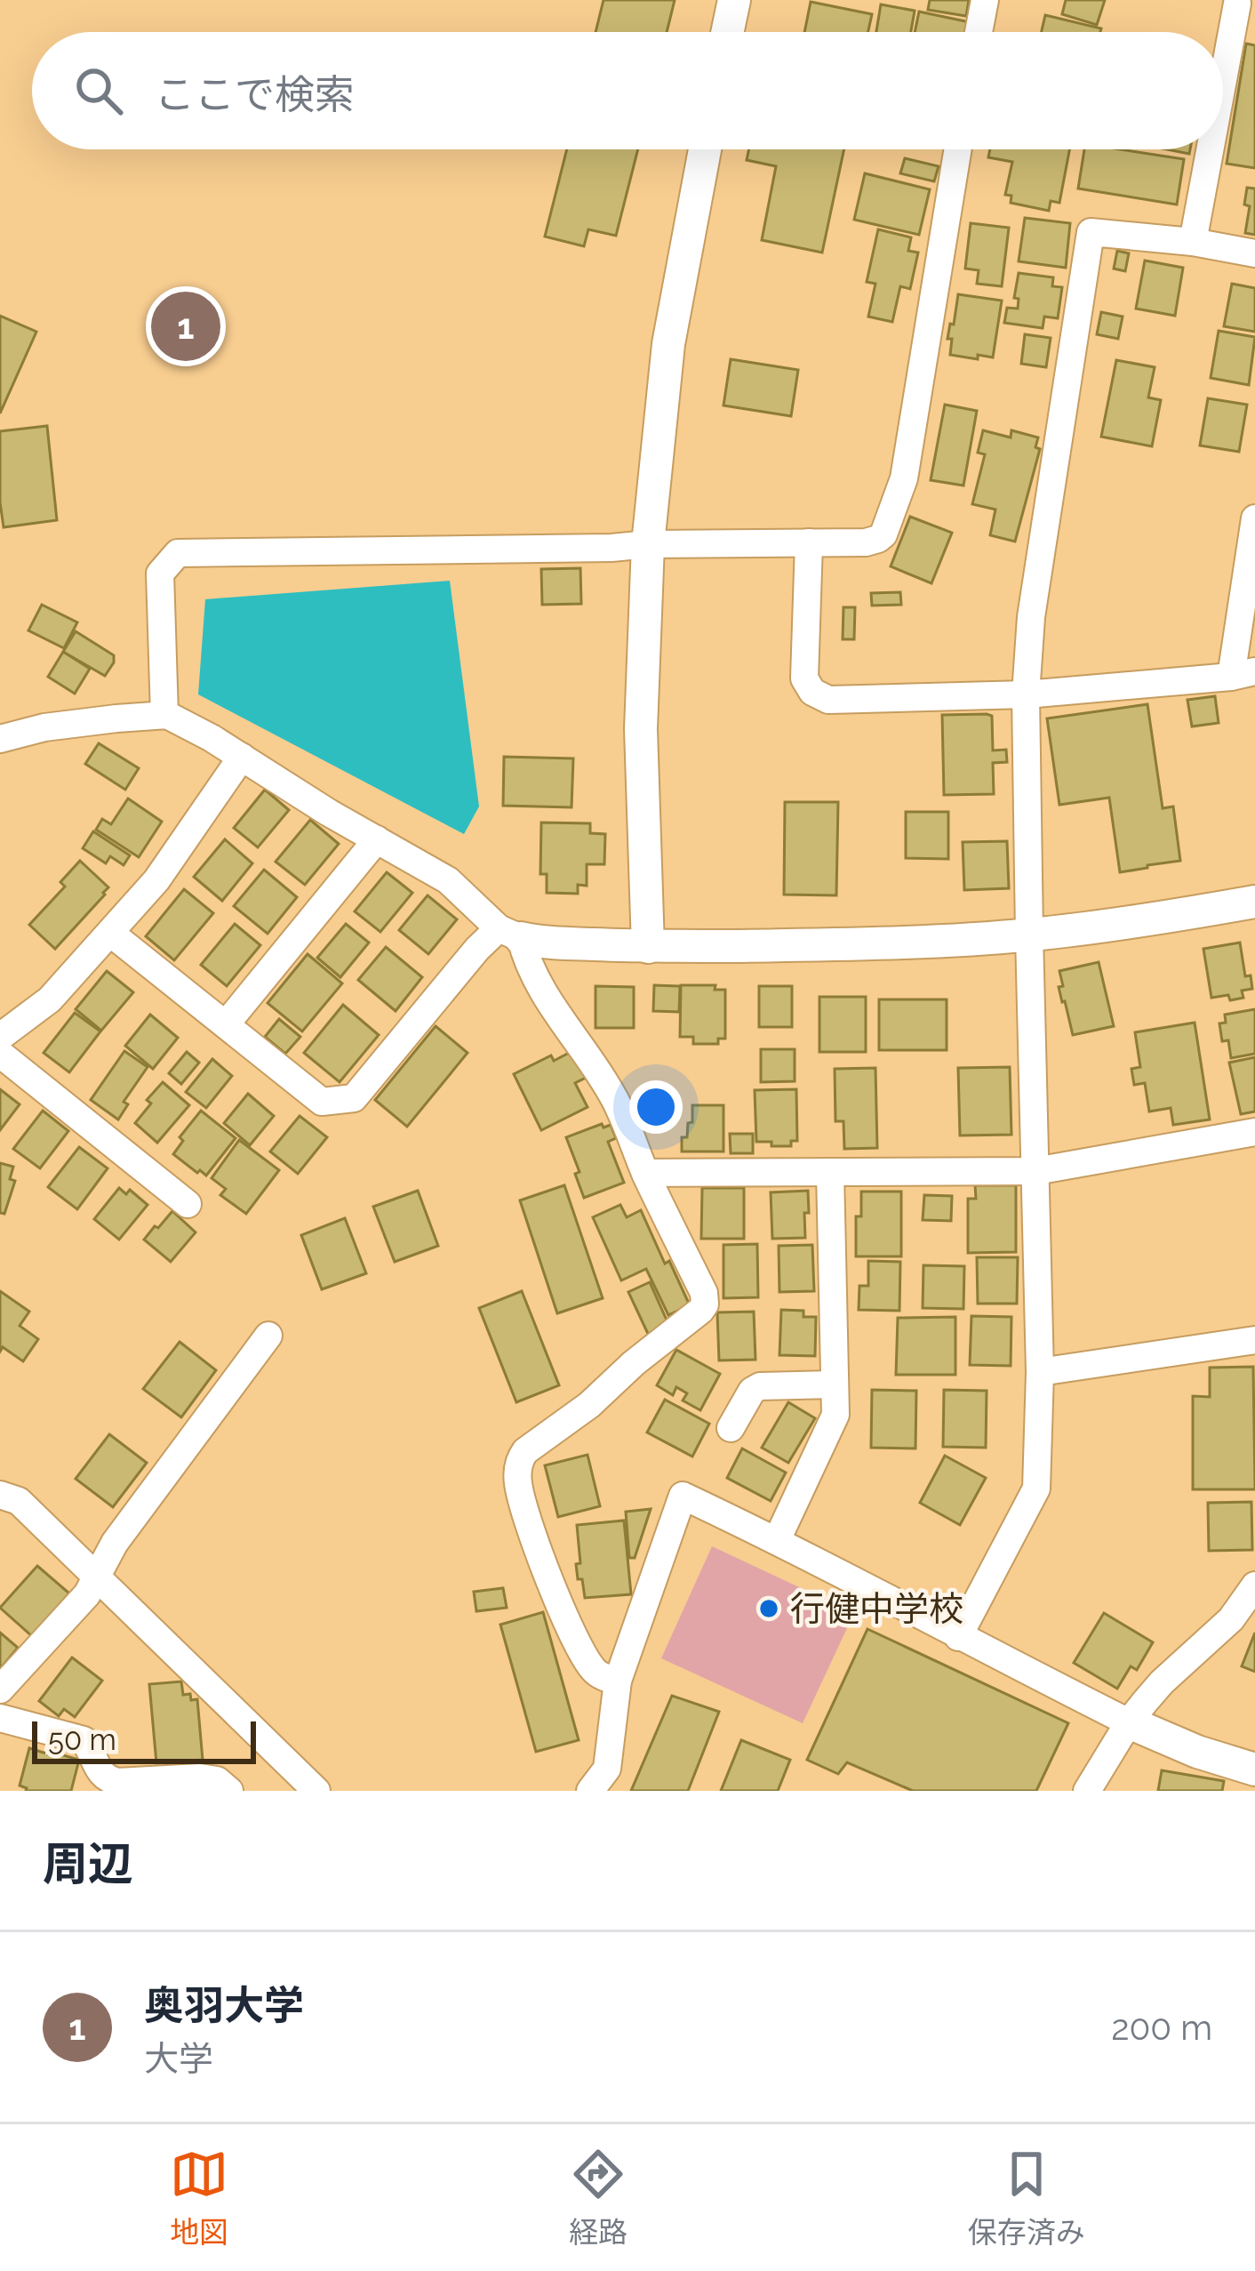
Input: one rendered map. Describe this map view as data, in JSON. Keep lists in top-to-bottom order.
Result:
{
  "places": ["行健中学校"],
  "scale_bar": "50 m",
  "page": {
    "search": "ここで検索",
    "pins": "1",
    "scale": "50 m",
    "heading": "周辺",
    "list": [
      {
        "mark": "1",
        "name": "奥羽大学",
        "note": "大学",
        "value": "200 m"
      }
    ],
    "nav": ["地図", "経路", "保存済み"]
  }
}
